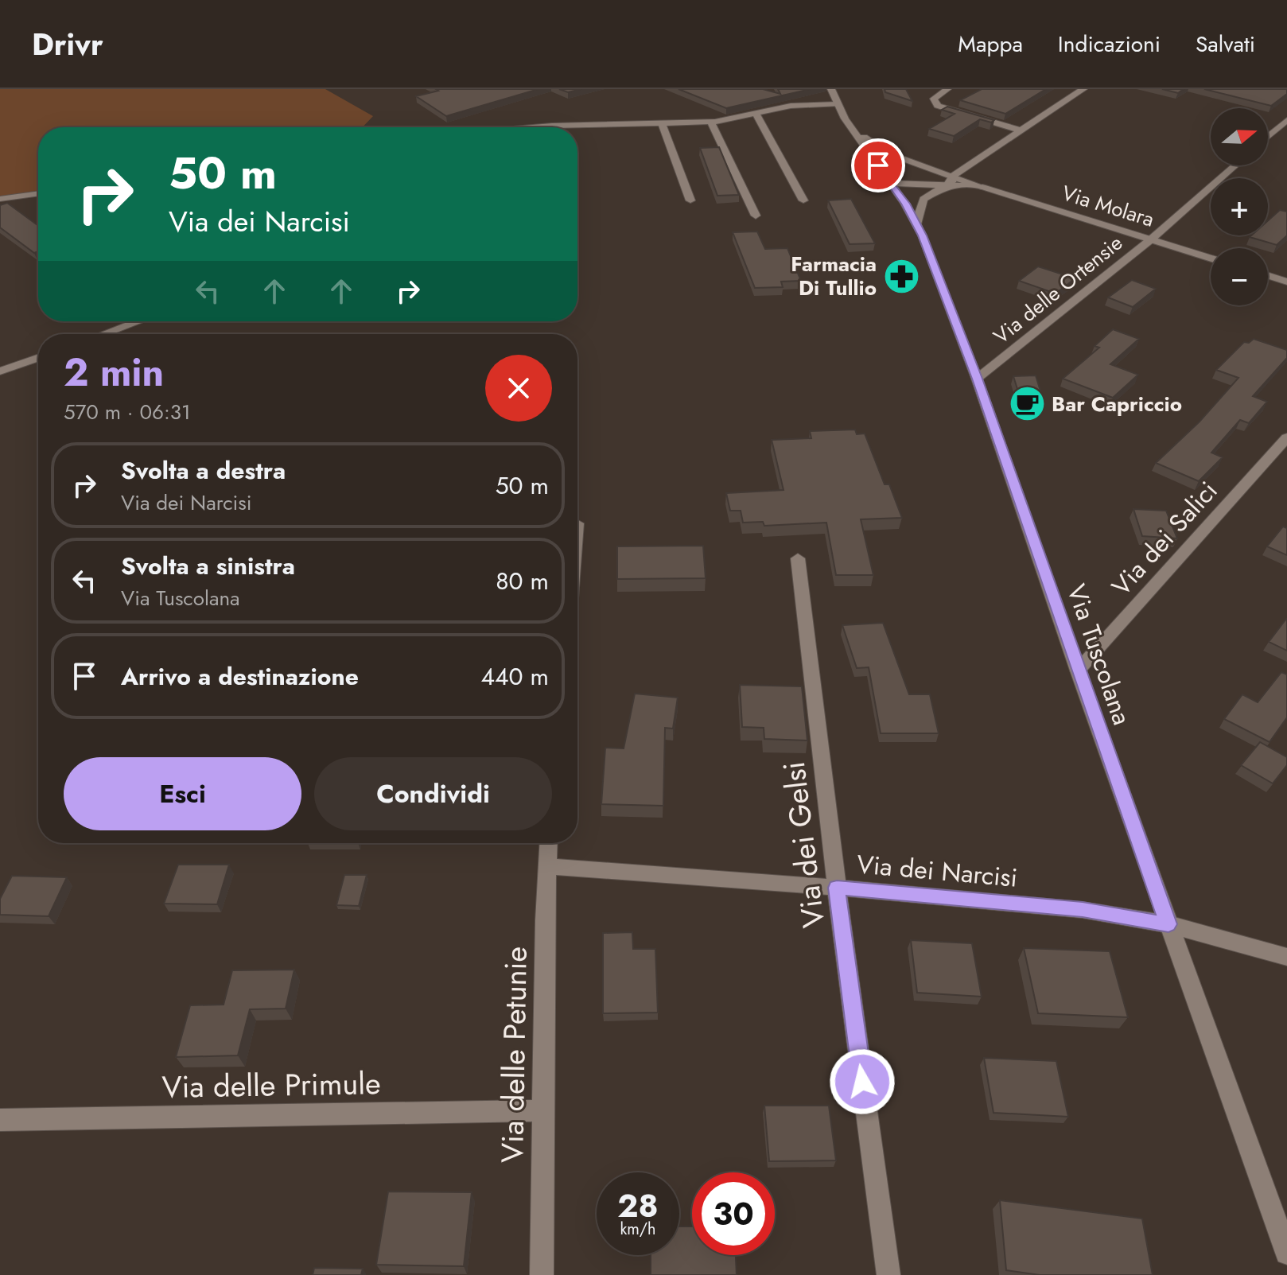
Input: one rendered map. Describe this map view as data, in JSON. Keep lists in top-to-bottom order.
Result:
{
  "streets": {
    "street": [
      "Via Molara",
      "Via delle Ortensie",
      "Via dei Salici",
      "Via Tuscolana",
      "Via dei Gelsi",
      "Via dei Narcisi",
      "Via delle Petunie",
      "Via delle Primule"
    ]
  },
  "crossings": [
    ["Via Molara", "Via delle Ortensie"],
    ["Via delle Ortensie", "Via Tuscolana"],
    ["Via dei Salici", "Via Tuscolana"],
    ["Via Tuscolana", "Via dei Narcisi"],
    ["Via dei Gelsi", "Via dei Narcisi"],
    ["Via dei Narcisi", "Via delle Petunie"],
    ["Via delle Petunie", "Via delle Primule"]
  ],
  "places": {
    "pharmacy": ["Farmacia Di Tullio"],
    "cafe": ["Bar Capriccio"]
  },
  "north": "right",
  "page": {
    "header": "Drivr",
    "nav": ["Mappa", "Indicazioni", "Salvati"],
    "map_buttons": ["+", "−"],
    "turn": ["50 m", "Via dei Narcisi"],
    "heading": ["2 min", "570 m · 06:31"],
    "list": [
      {
        "name": "Svolta a destra",
        "note": "Via dei Narcisi",
        "value": "50 m"
      },
      {
        "name": "Svolta a sinistra",
        "note": "Via Tuscolana",
        "value": "80 m"
      },
      {
        "name": "Arrivo a destinazione",
        "value": "440 m"
      }
    ],
    "buttons": ["Esci", "Condividi"],
    "speed": "28 km/h",
    "limit": "30"
  }
}
